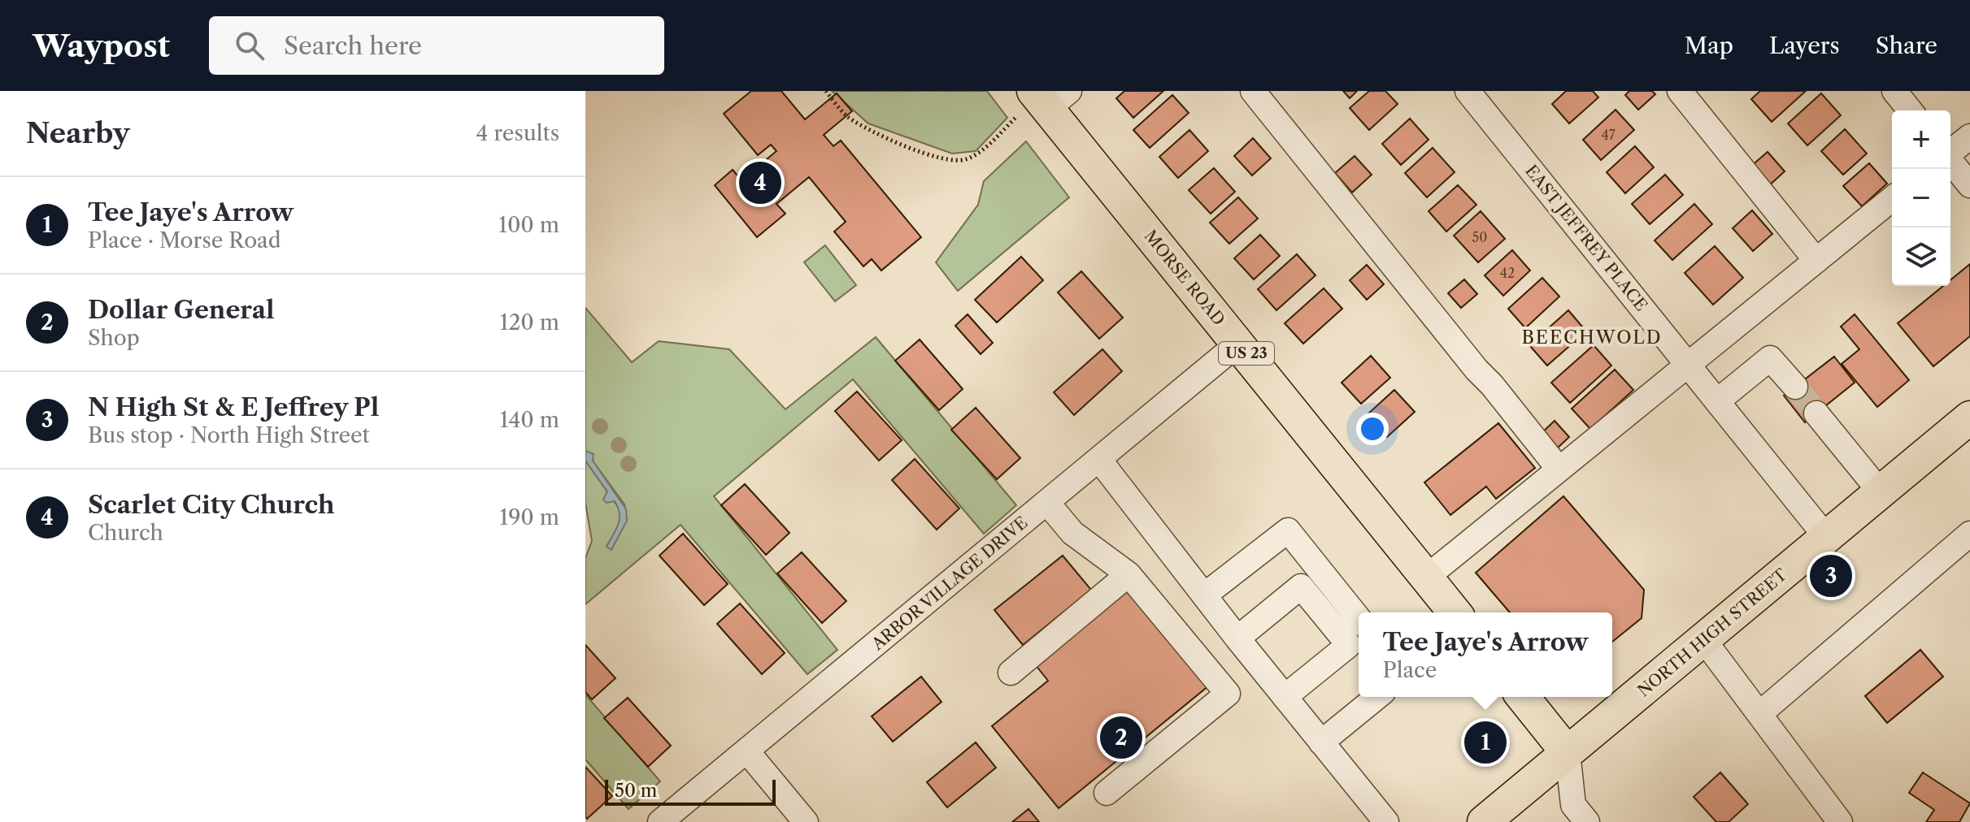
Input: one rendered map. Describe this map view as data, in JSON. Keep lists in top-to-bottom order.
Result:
{
  "streets": {
    "main road": ["MORSE ROAD", "US 23", "NORTH HIGH STREET"],
    "street": ["EAST JEFFREY PLACE", "ARBOR VILLAGE DRIVE"]
  },
  "crossings": [
    ["EAST JEFFREY PLACE", "NORTH HIGH STREET"],
    ["MORSE ROAD", "ARBOR VILLAGE DRIVE"]
  ],
  "districts": ["BEECHWOLD"],
  "house_numbers": ["47", "50", "42"],
  "scale_bar": "50 m",
  "page": {
    "header": "Waypost",
    "search": "Search here",
    "nav": ["Map", "Layers", "Share"],
    "heading": ["Nearby", "4 results"],
    "map_buttons": ["+", "−"],
    "pins": [
      "4",
      "3",
      "2",
      "1"
    ],
    "list": [
      {
        "mark": "1",
        "name": "Tee Jaye's Arrow",
        "note": "Place · Morse Road",
        "value": "100 m"
      },
      {
        "mark": "2",
        "name": "Dollar General",
        "note": "Shop",
        "value": "120 m"
      },
      {
        "mark": "3",
        "name": "N High St & E Jeffrey Pl",
        "note": "Bus stop · North High Street",
        "value": "140 m"
      },
      {
        "mark": "4",
        "name": "Scarlet City Church",
        "note": "Church",
        "value": "190 m"
      }
    ],
    "popup": ["Tee Jaye's Arrow", "Place"],
    "scale": "50 m"
  }
}
